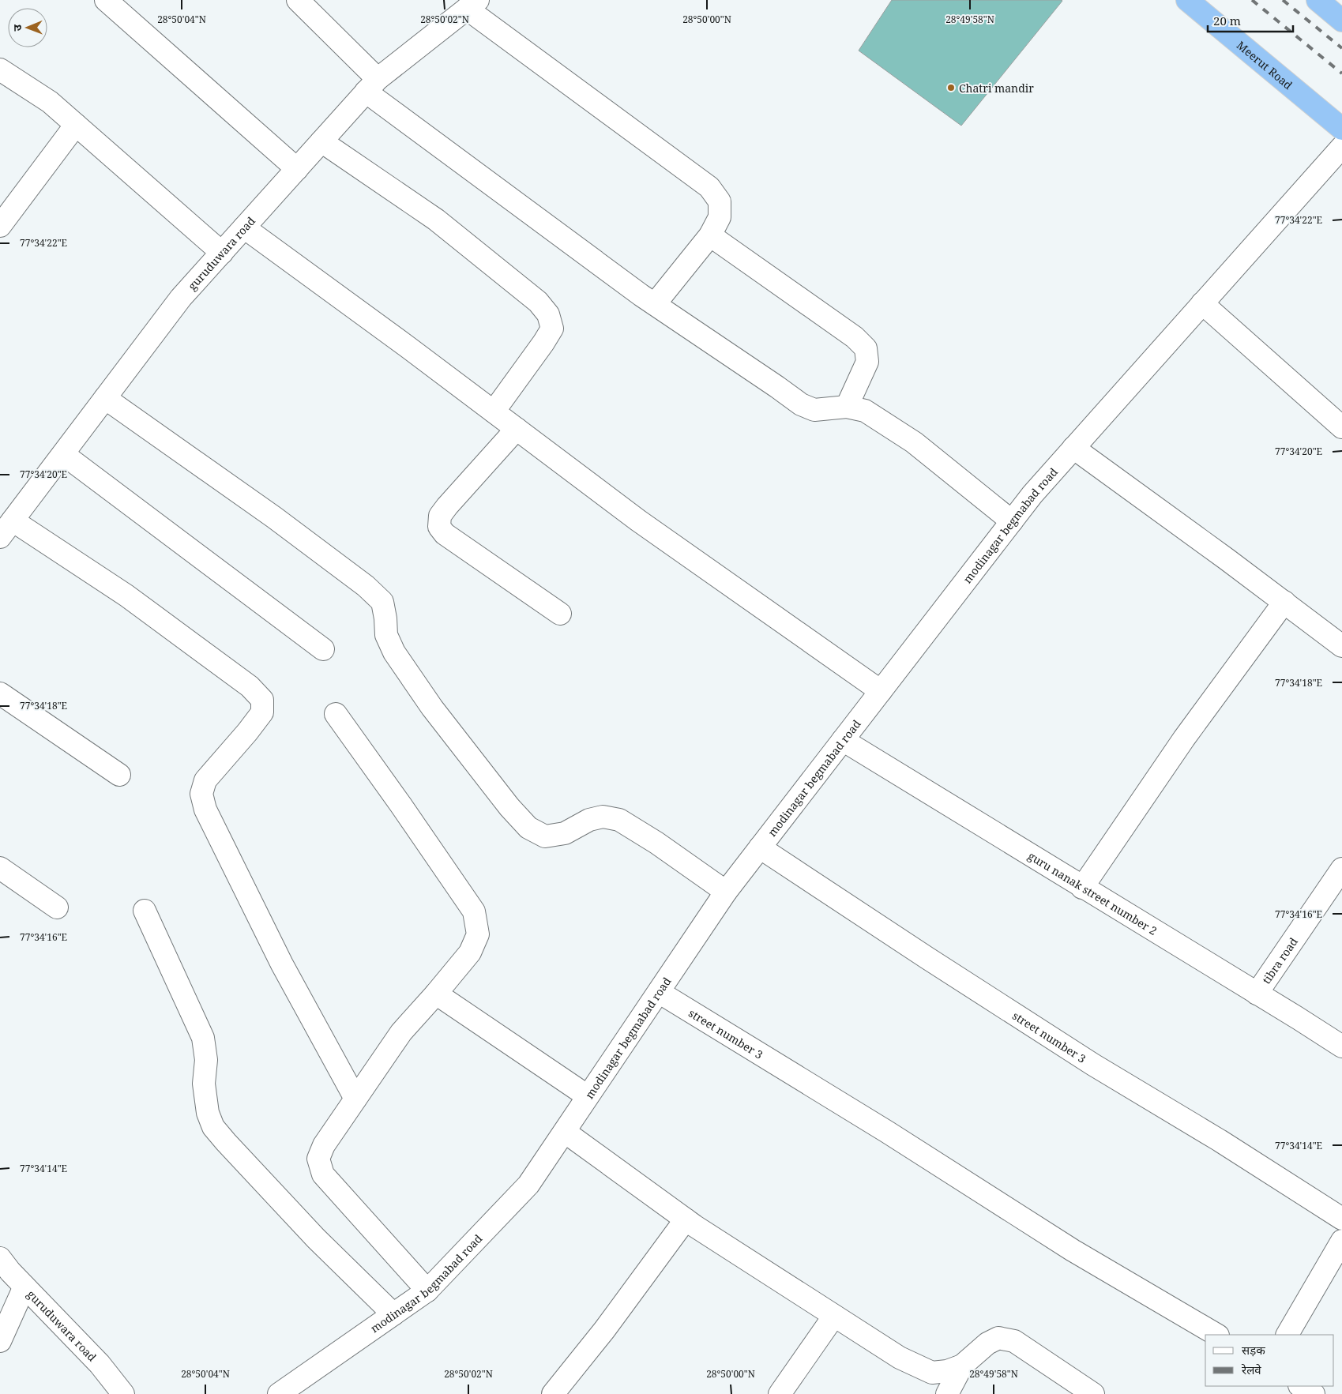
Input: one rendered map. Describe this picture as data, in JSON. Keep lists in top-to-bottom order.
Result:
{
  "streets": {
    "highway": ["Meerut Road"],
    "street": [
      "guruduwara road",
      "modinagar begmabad road",
      "guru nanak street number 2",
      "tibra road",
      "street number 3"
    ]
  },
  "crossings": [
    ["modinagar begmabad road", "guru nanak street number 2"],
    ["modinagar begmabad road", "street number 3"],
    ["guru nanak street number 2", "tibra road"]
  ],
  "places": ["Chatri mandir"],
  "legend": ["सड़क", "रेलवे"],
  "scale_bar": "20 m",
  "north": "left",
  "coordinates": [
    "28°50'04\"N",
    "28°50'02\"N",
    "28°50'00\"N",
    "28°49'58\"N",
    "77°34'22\"E",
    "77°34'20\"E",
    "77°34'18\"E",
    "77°34'16\"E",
    "77°34'14\"E"
  ]
}
